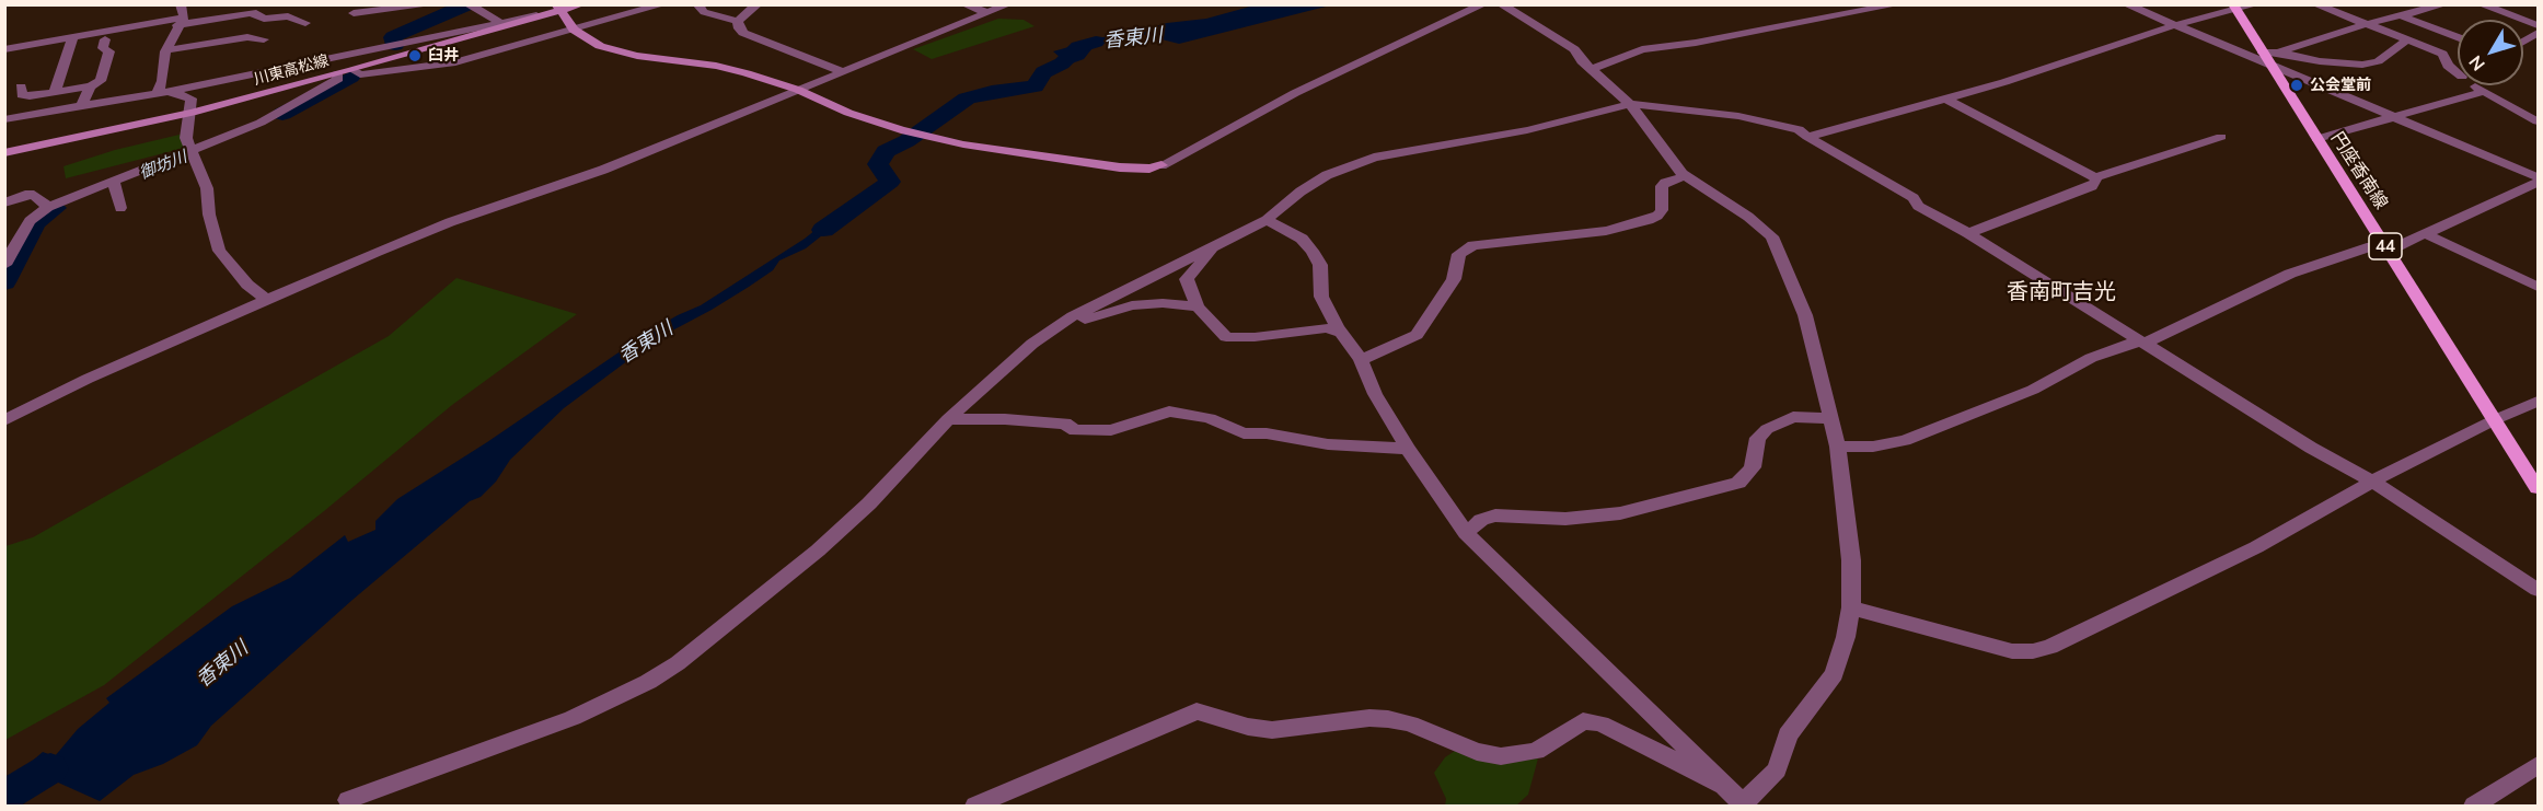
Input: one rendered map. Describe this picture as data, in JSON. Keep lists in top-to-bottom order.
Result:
{
  "streets": {
    "main road": ["円座香南線", "44"],
    "street": ["川東高松線"]
  },
  "districts": ["香南町吉光"],
  "water": ["香東川", "御坊川"],
  "places": ["臼井", "公会堂前"],
  "north": "bottom left"
}
